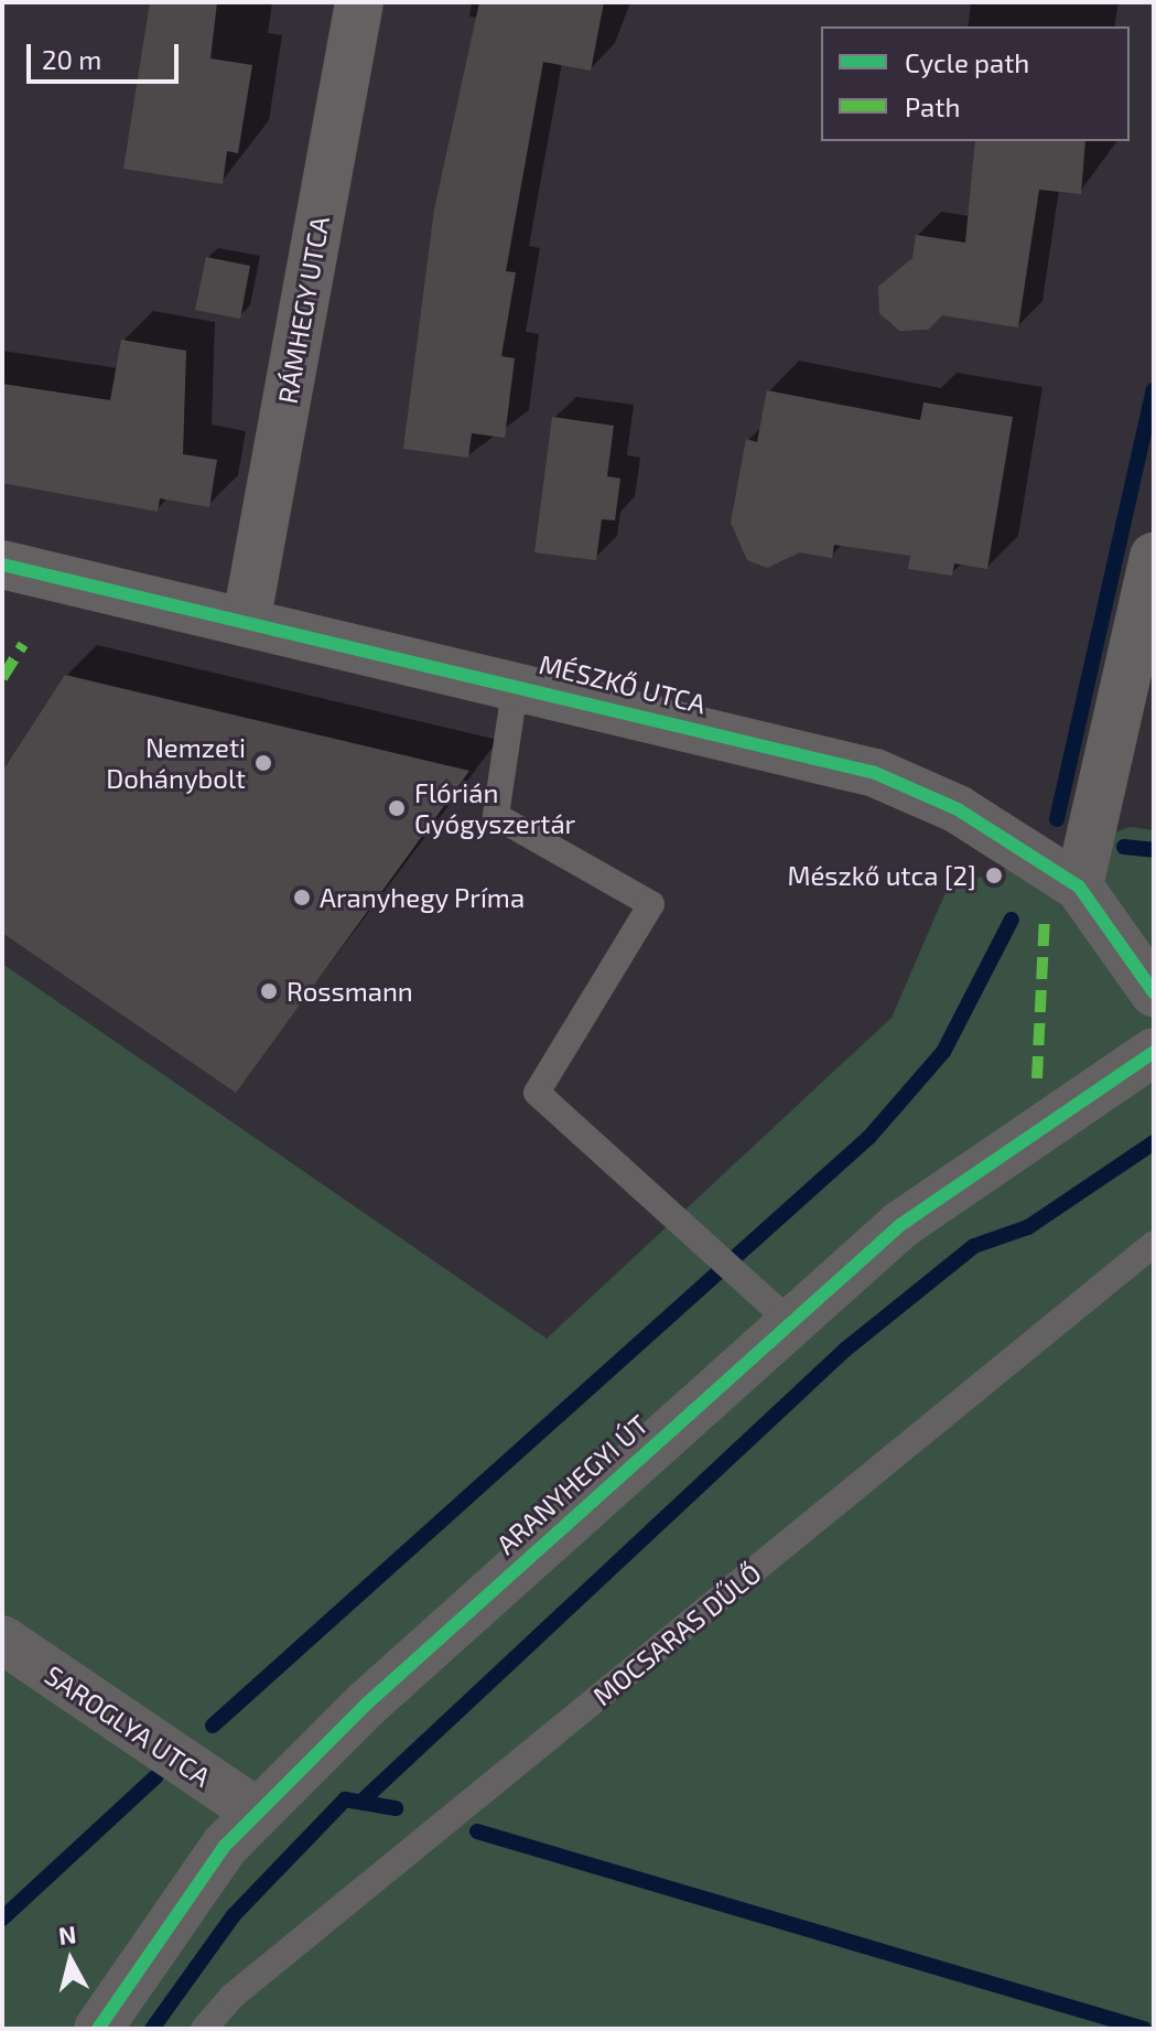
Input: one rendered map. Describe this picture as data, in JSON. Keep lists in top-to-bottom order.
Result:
{
  "streets": {
    "street": [
      "RÁMHEGY UTCA",
      "MÉSZKŐ UTCA",
      "ARANYHEGYI ÚT",
      "SAROGLYA UTCA"
    ],
    "lane": ["MOCSARAS DŰLŐ"]
  },
  "crossings": [
    ["RÁMHEGY UTCA", "MÉSZKŐ UTCA"],
    ["ARANYHEGYI ÚT", "SAROGLYA UTCA"]
  ],
  "places": [
    "Nemzeti Dohánybolt",
    "Flórián Gyógyszertár",
    "Mészkő utca [2]",
    "Aranyhegy Príma",
    "Rossmann"
  ],
  "legend": ["Cycle path", "Path"],
  "scale_bar": "20 m",
  "north": "top"
}
